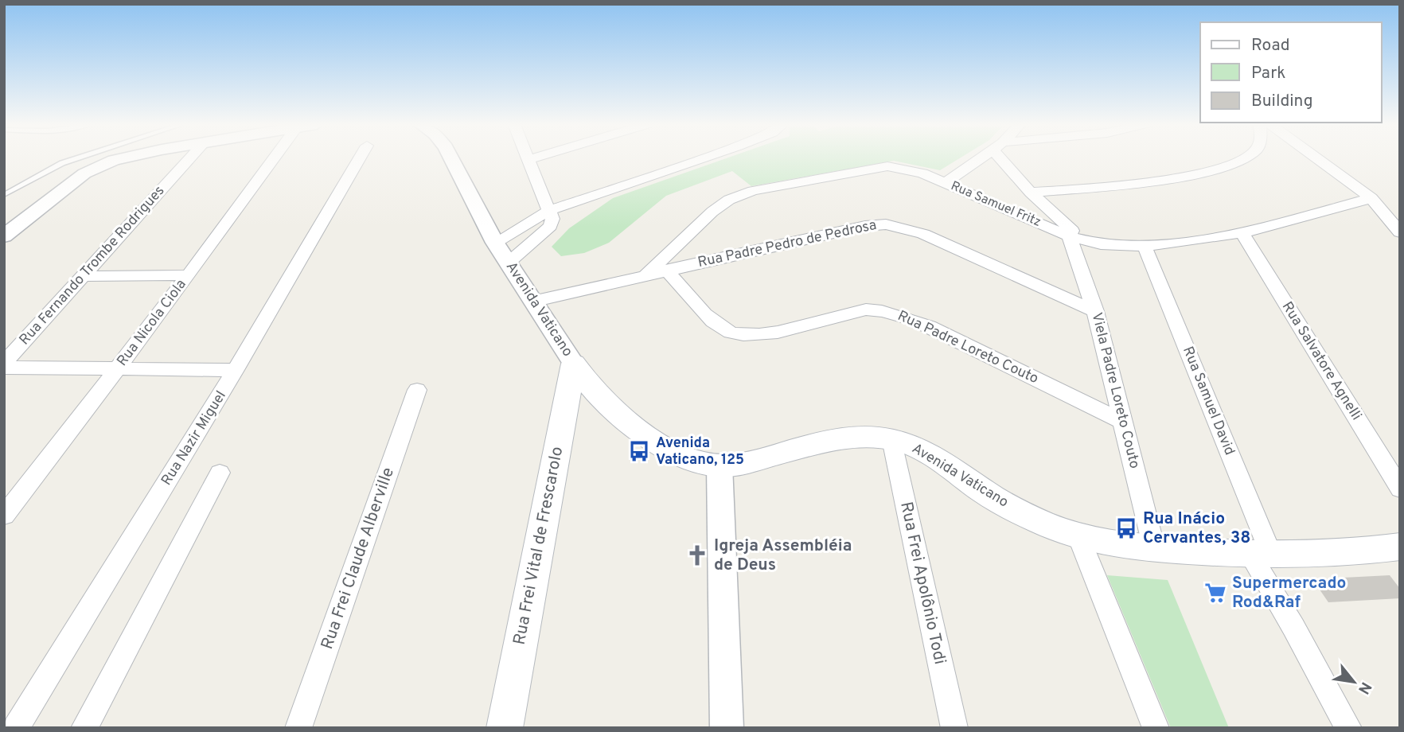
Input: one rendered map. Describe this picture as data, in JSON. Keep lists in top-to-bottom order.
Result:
{
  "streets": {
    "main road": ["Avenida Vaticano", "Rua Frei Vital de Frescarolo"],
    "street": [
      "Rua Samuel Fritz",
      "Rua Padre Pedro de Pedrosa",
      "Rua Fernando Trombe Rodrigues",
      "Rua Nicola Ciola",
      "Rua Padre Loreto Couto",
      "Rua Salvatore Agnelli",
      "Viela Padre Loreto Couto",
      "Rua Samuel David",
      "Rua Nazir Miguel",
      "Rua Frei Claude Alberville",
      "Rua Frei Apolônio Todi"
    ]
  },
  "crossings": [
    ["Rua Samuel Fritz", "Rua Padre Pedro de Pedrosa"],
    ["Rua Samuel Fritz", "Rua Salvatore Agnelli"],
    ["Rua Samuel Fritz", "Viela Padre Loreto Couto"],
    ["Rua Samuel Fritz", "Rua Samuel David"],
    ["Rua Padre Pedro de Pedrosa", "Avenida Vaticano"],
    ["Rua Padre Pedro de Pedrosa", "Rua Padre Loreto Couto"],
    ["Rua Padre Pedro de Pedrosa", "Viela Padre Loreto Couto"],
    ["Avenida Vaticano", "Viela Padre Loreto Couto"],
    ["Avenida Vaticano", "Rua Samuel David"],
    ["Avenida Vaticano", "Rua Frei Vital de Frescarolo"],
    ["Avenida Vaticano", "Rua Frei Apolônio Todi"],
    ["Rua Padre Loreto Couto", "Viela Padre Loreto Couto"]
  ],
  "places": {
    "bus stop": ["Avenida Vaticano, 125", "Rua Inácio Cervantes, 38"],
    "church": ["Igreja Assembléia de Deus"],
    "supermarket": ["Supermercado Rod&Raf"]
  },
  "legend": ["Road", "Park", "Building"],
  "north": "bottom right"
}
